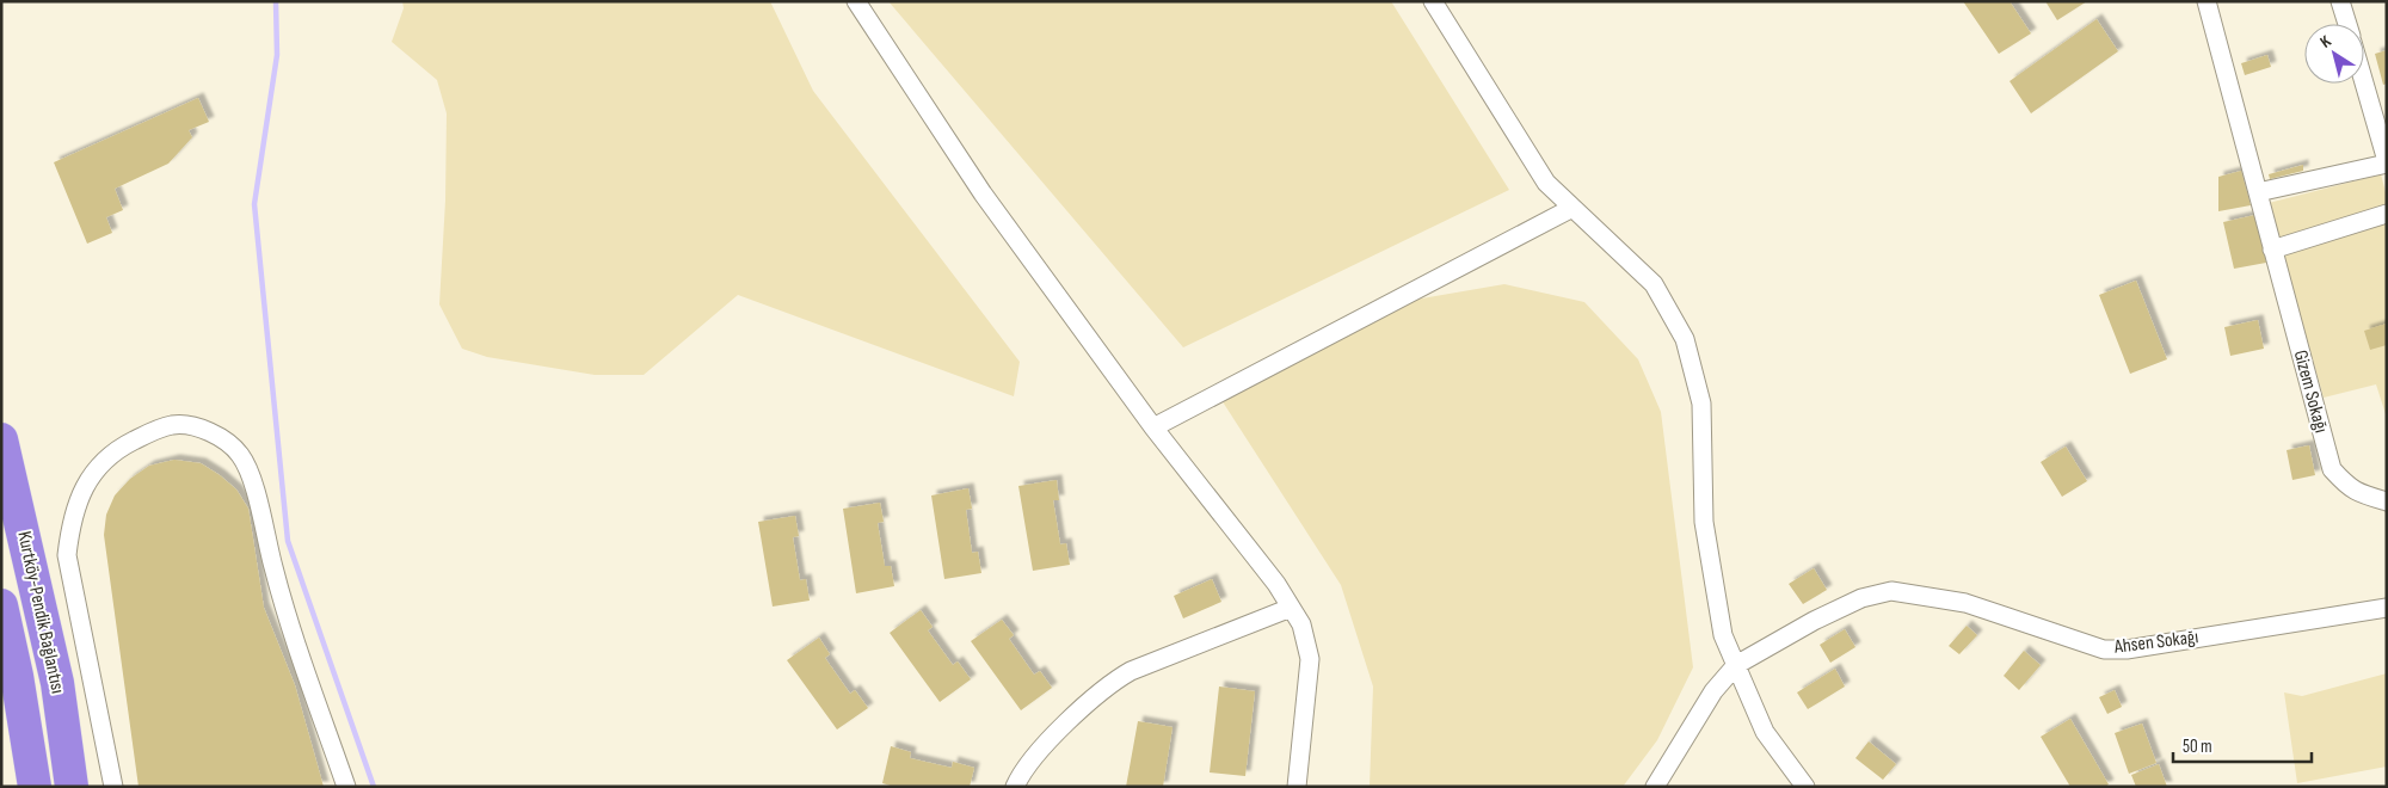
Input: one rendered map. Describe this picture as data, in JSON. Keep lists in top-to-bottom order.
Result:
{
  "streets": {
    "highway": ["Kurtköy-Pendik Bağlantısı"],
    "street": ["Gizem Sokağı", "Ahsen Sokağı"]
  },
  "scale_bar": "50 m",
  "north": "top left"
}
